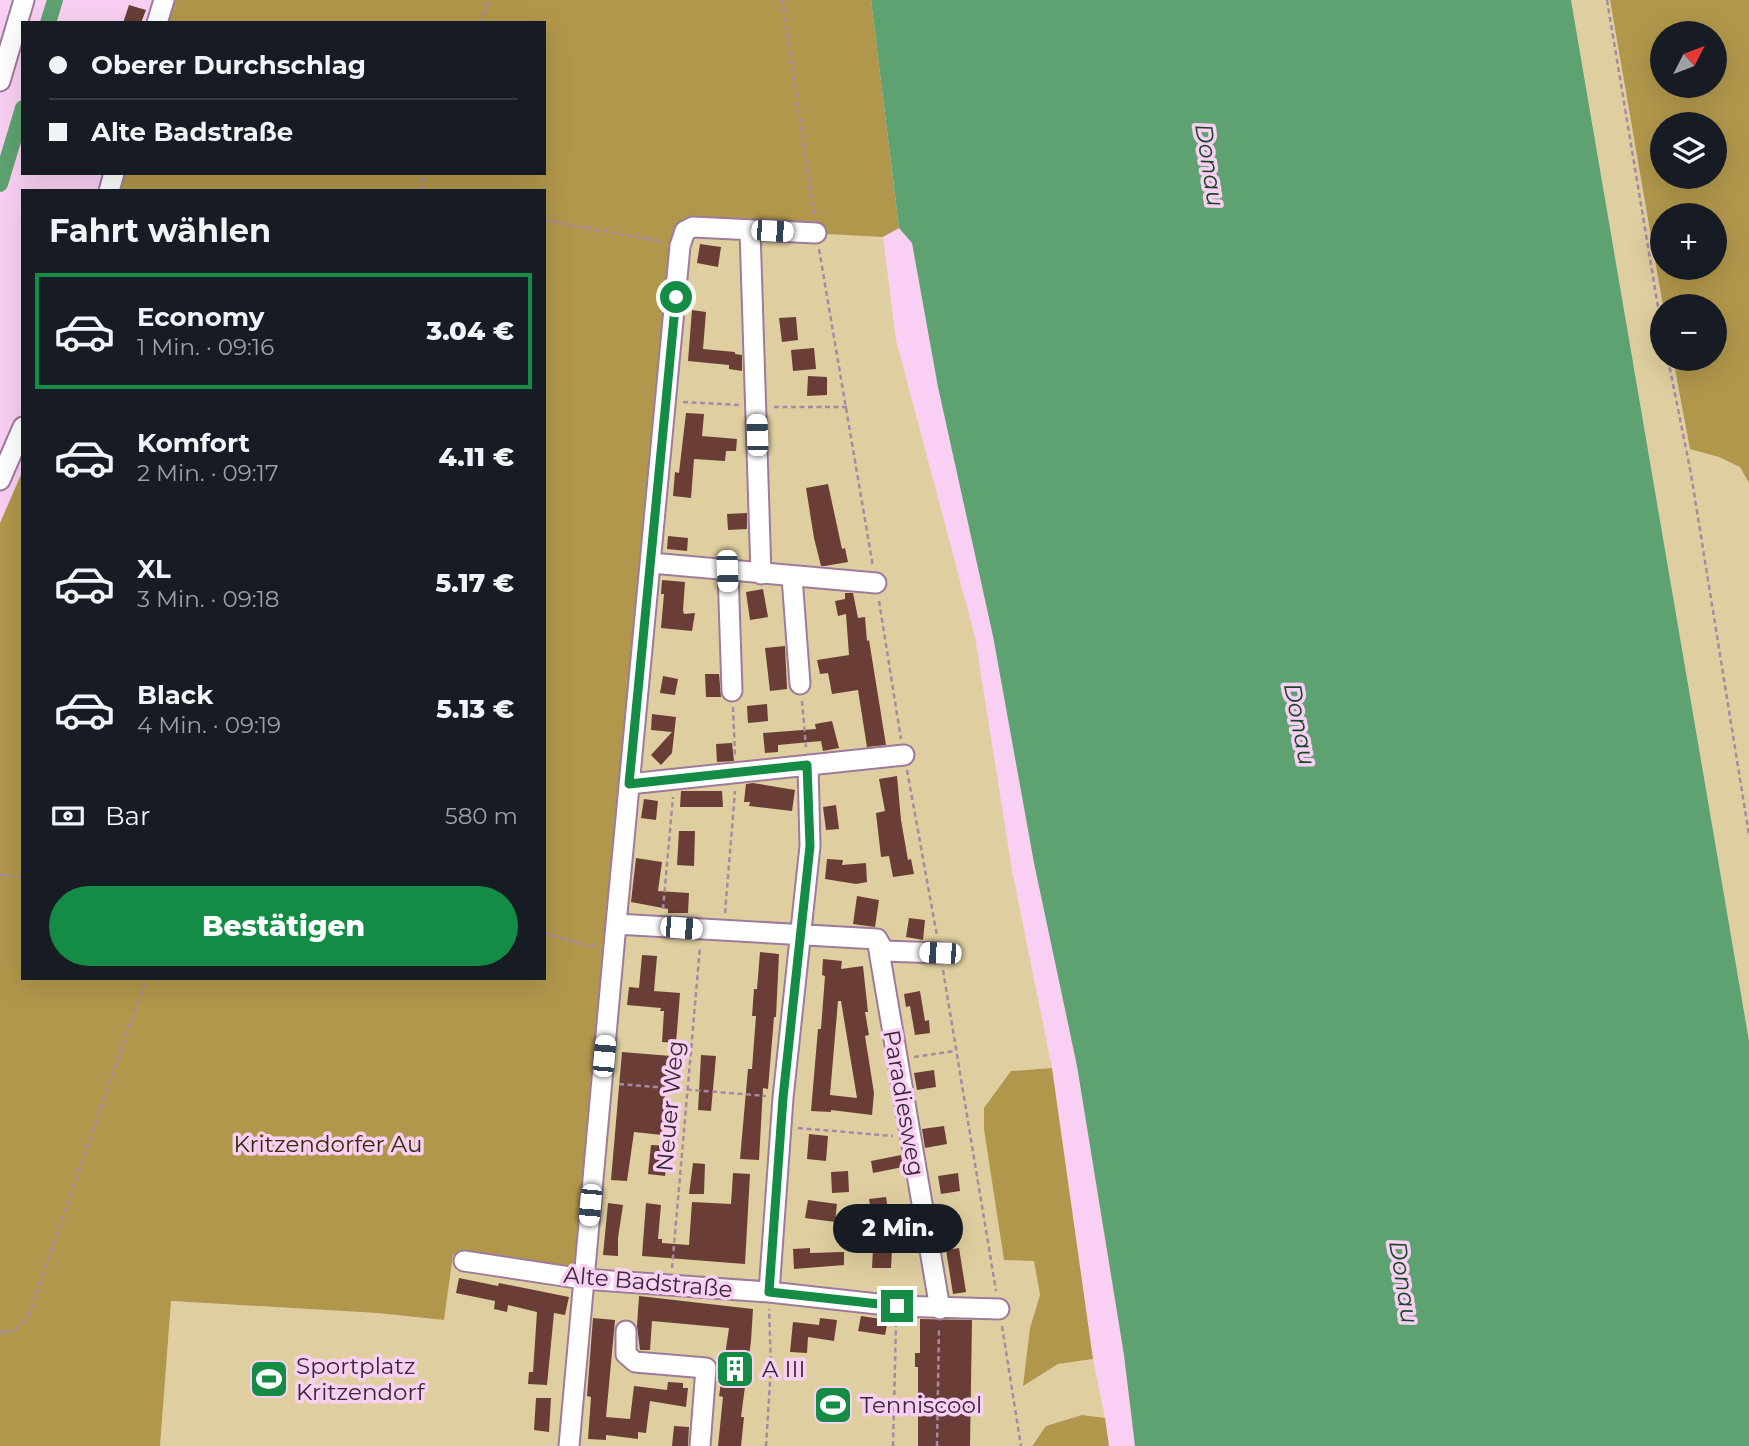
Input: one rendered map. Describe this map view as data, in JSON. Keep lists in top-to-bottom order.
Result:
{
  "streets": {
    "street": ["Paradiesweg", "Alte Badstraße"],
    "path": ["Neuer Weg"]
  },
  "crossings": [
    ["Paradiesweg", "Alte Badstraße"],
    ["Neuer Weg", "Alte Badstraße"]
  ],
  "water": ["Donau"],
  "parks": ["Kritzendorfer Au"],
  "places": {
    "building": ["A III"],
    "sports": ["Sportplatz Kritzendorf", "Tenniscool"]
  },
  "north": "top right",
  "page": {
    "map_buttons": ["+", "−"],
    "banner": ["Oberer Durchschlag", "Alte Badstraße"],
    "heading": "Fahrt wählen",
    "list": [
      {
        "name": "Economy",
        "note": "1 Min. · 09:16",
        "value": "3.04 €"
      },
      {
        "name": "Komfort",
        "note": "2 Min. · 09:17",
        "value": "4.11 €"
      },
      {
        "name": "XL",
        "note": "3 Min. · 09:18",
        "value": "5.17 €"
      },
      {
        "name": "Black",
        "note": "4 Min. · 09:19",
        "value": "5.13 €"
      }
    ],
    "pay": ["Bar", "580 m"],
    "buttons": "Bestätigen",
    "bubble": "2 Min."
  }
}
